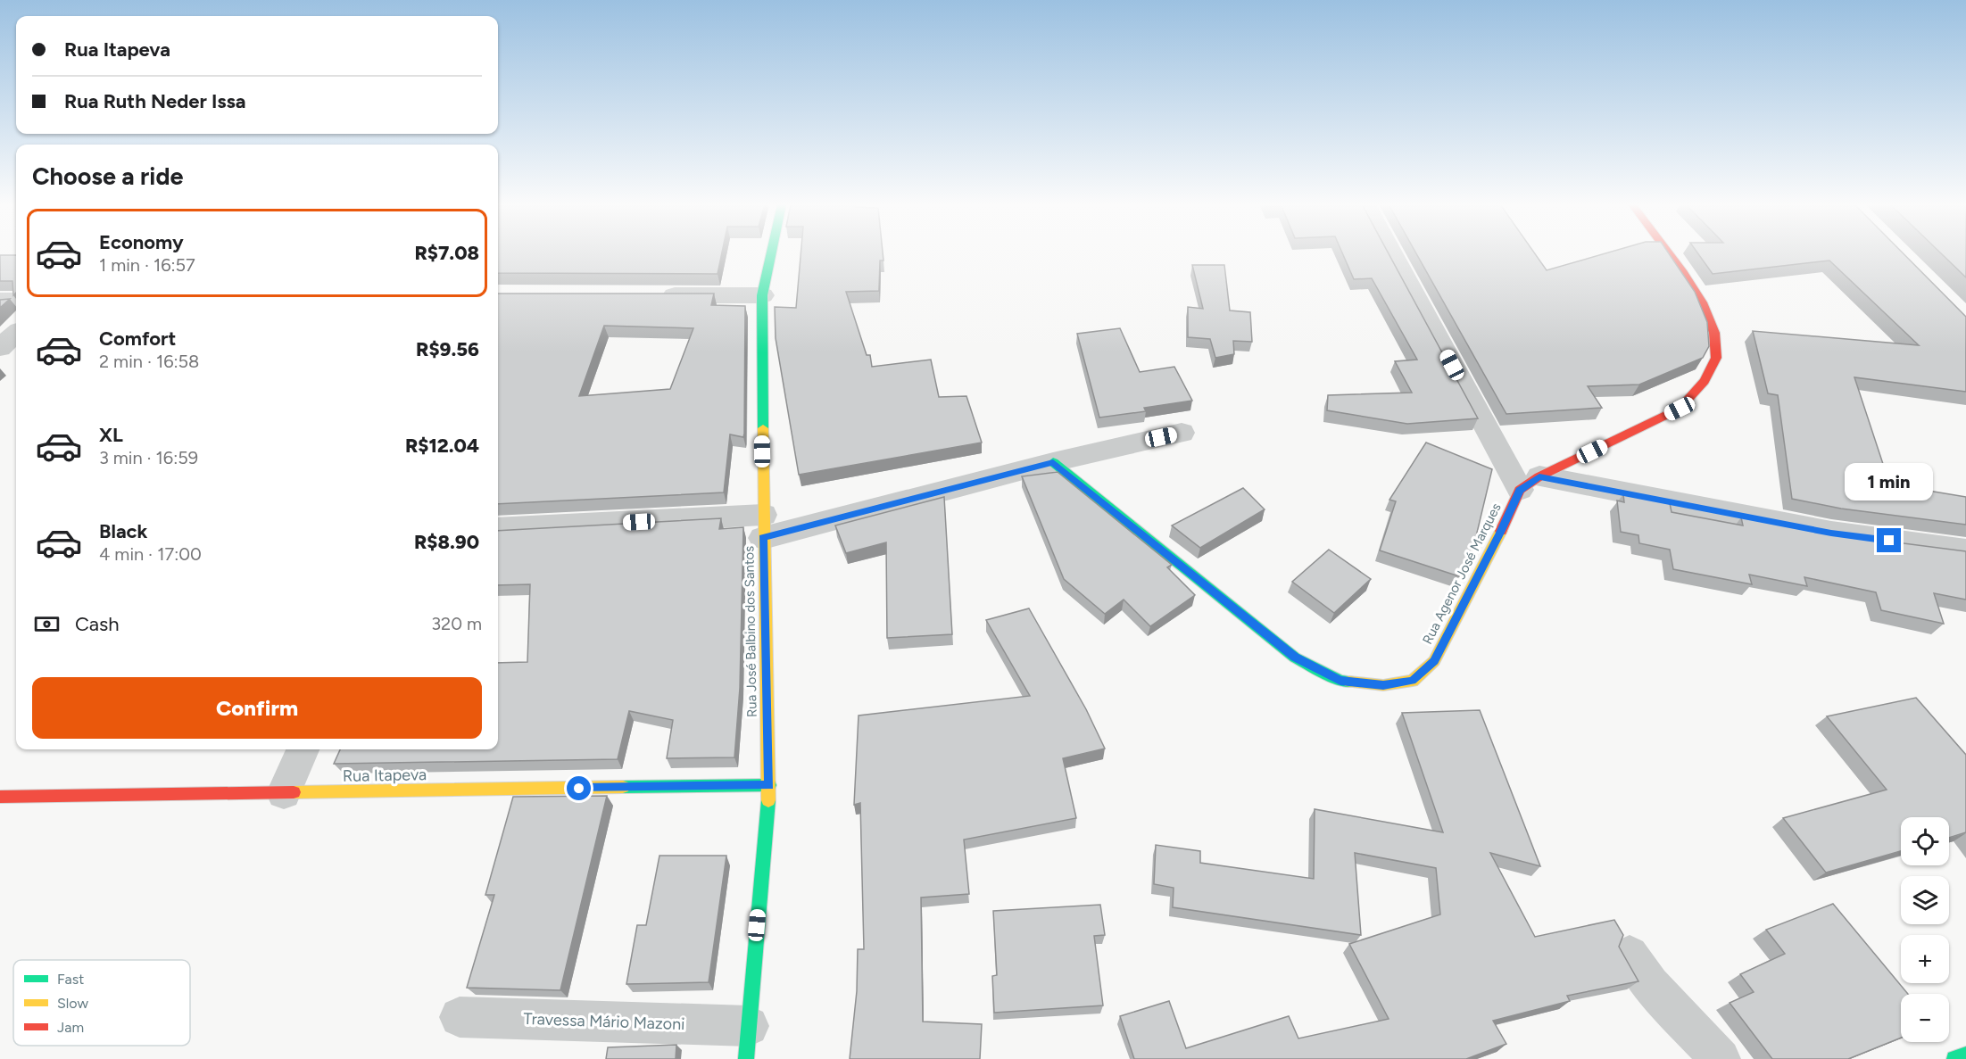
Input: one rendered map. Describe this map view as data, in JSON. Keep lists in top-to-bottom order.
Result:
{
  "streets": {
    "street": [
      "Rua Agenor José Marques",
      "Rua José Balbino dos Santos",
      "Rua Itapeva",
      "Travessa Mário Mazoni"
    ]
  },
  "crossings": [
    ["Rua José Balbino dos Santos", "Rua Itapeva"],
    ["Rua José Balbino dos Santos", "Travessa Mário Mazoni"]
  ],
  "legend": ["Fast", "Slow", "Jam"],
  "page": {
    "banner": ["Rua Itapeva", "Rua Ruth Neder Issa"],
    "heading": "Choose a ride",
    "list": [
      {
        "name": "Economy",
        "note": "1 min · 16:57",
        "value": "R$7.08"
      },
      {
        "name": "Comfort",
        "note": "2 min · 16:58",
        "value": "R$9.56"
      },
      {
        "name": "XL",
        "note": "3 min · 16:59",
        "value": "R$12.04"
      },
      {
        "name": "Black",
        "note": "4 min · 17:00",
        "value": "R$8.90"
      }
    ],
    "bubble": "1 min",
    "pay": ["Cash", "320 m"],
    "buttons": "Confirm",
    "map_buttons": ["+", "−"]
  }
}
